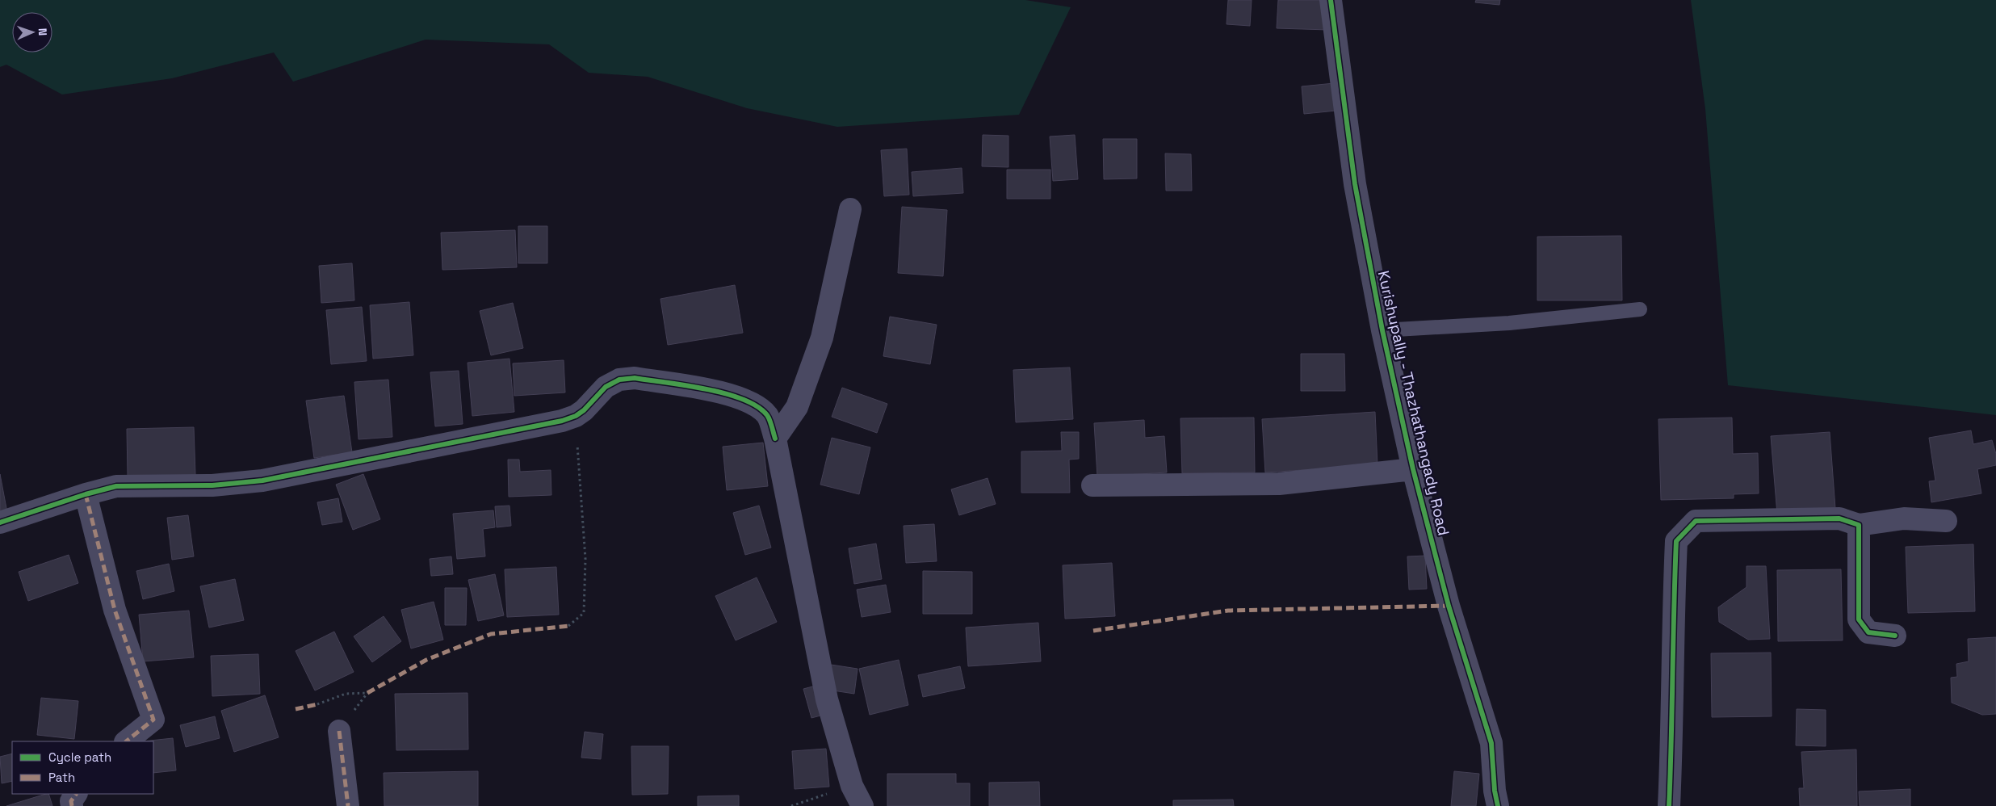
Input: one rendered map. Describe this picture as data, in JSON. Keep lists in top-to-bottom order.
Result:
{
  "streets": {
    "street": ["Kurishupally - Thazhathangady Road"]
  },
  "legend": ["Cycle path", "Path"],
  "north": "right"
}
